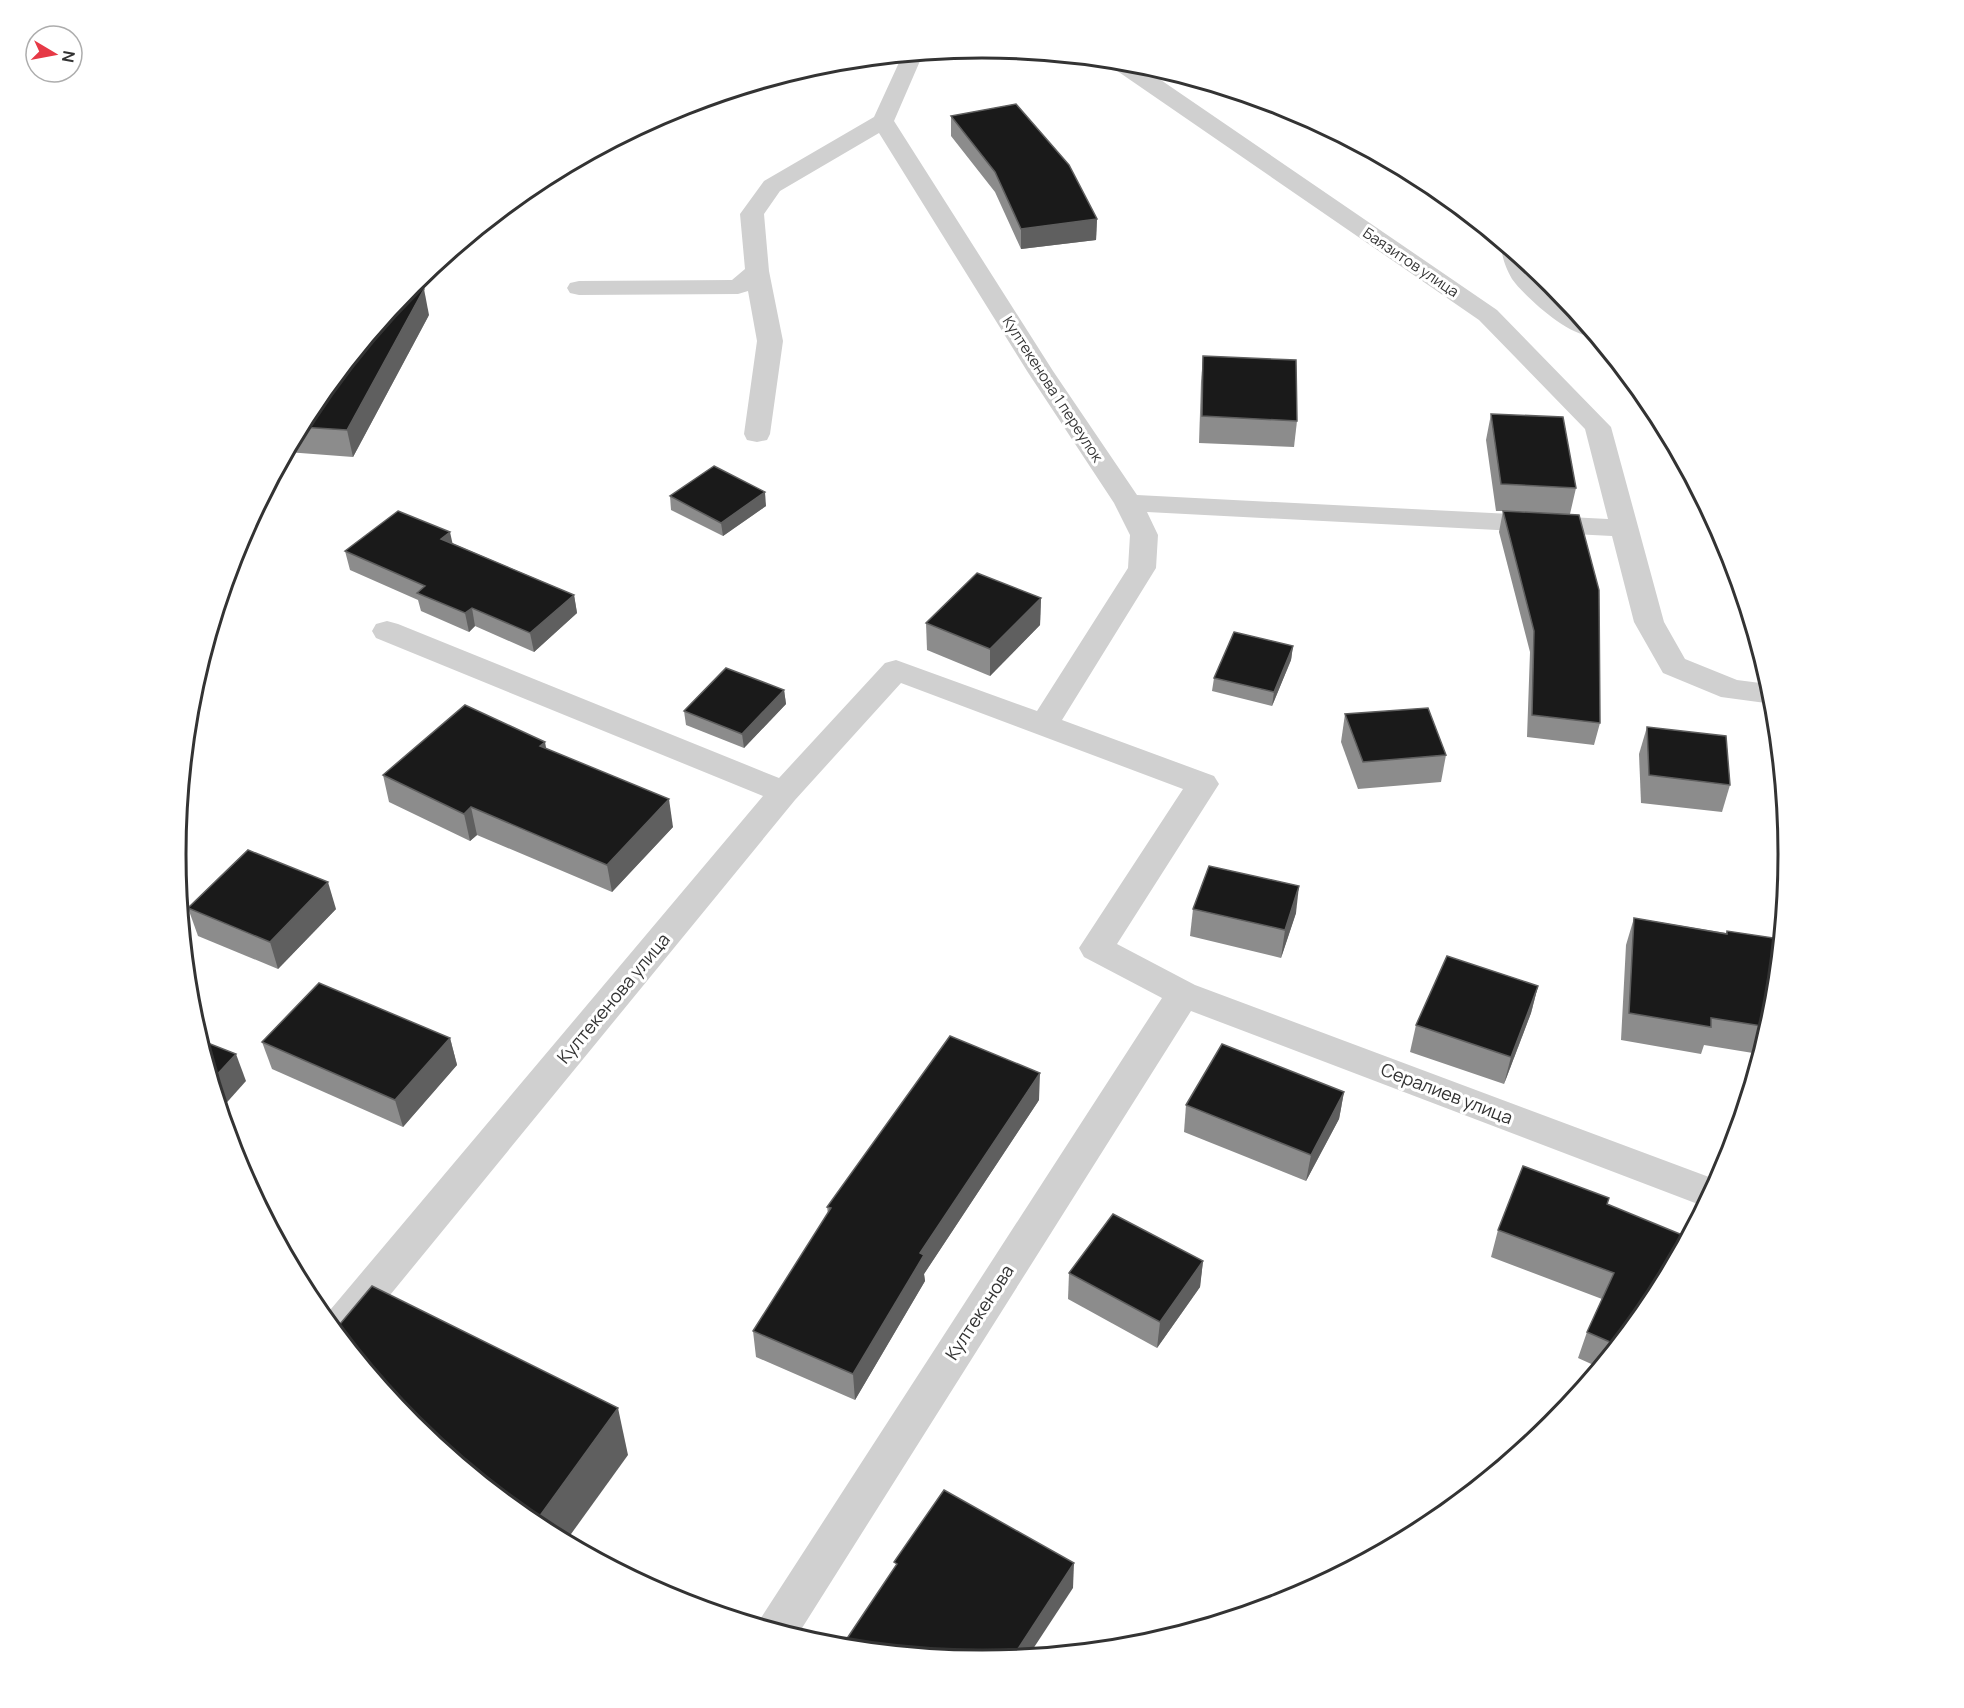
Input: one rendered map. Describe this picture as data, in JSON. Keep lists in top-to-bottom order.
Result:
{
  "streets": {
    "street": [
      "Баязитов улица",
      "Култекенова 1 переулок",
      "Култекенова улица",
      "Сералиев улица",
      "Култекенова"
    ]
  },
  "crossings": [
    ["Култекенова 1 переулок", "Култекенова улица"],
    ["Култекенова 1 переулок", "Сералиев улица"],
    ["Култекенова улица", "Сералиев улица"],
    ["Сералиев улица", "Култекенова"]
  ],
  "north": "right"
}
